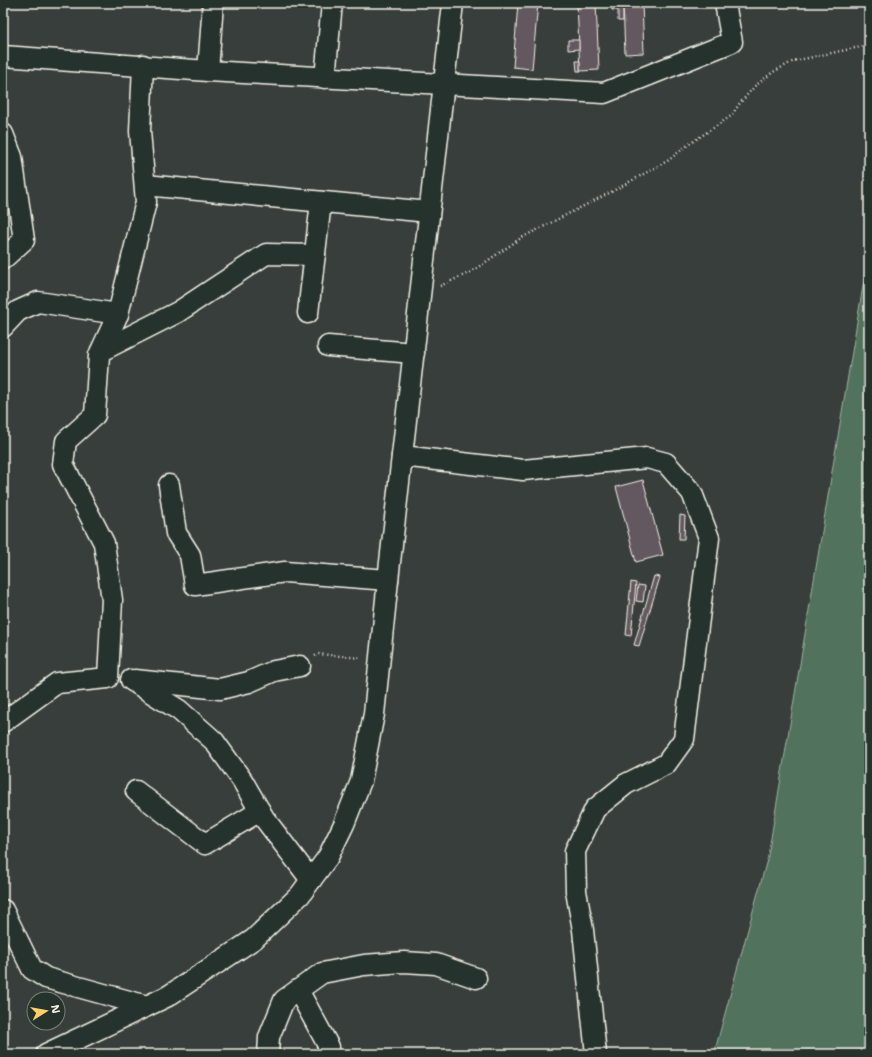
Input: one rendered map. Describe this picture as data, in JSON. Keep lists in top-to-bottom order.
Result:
{
  "north": "right"
}
